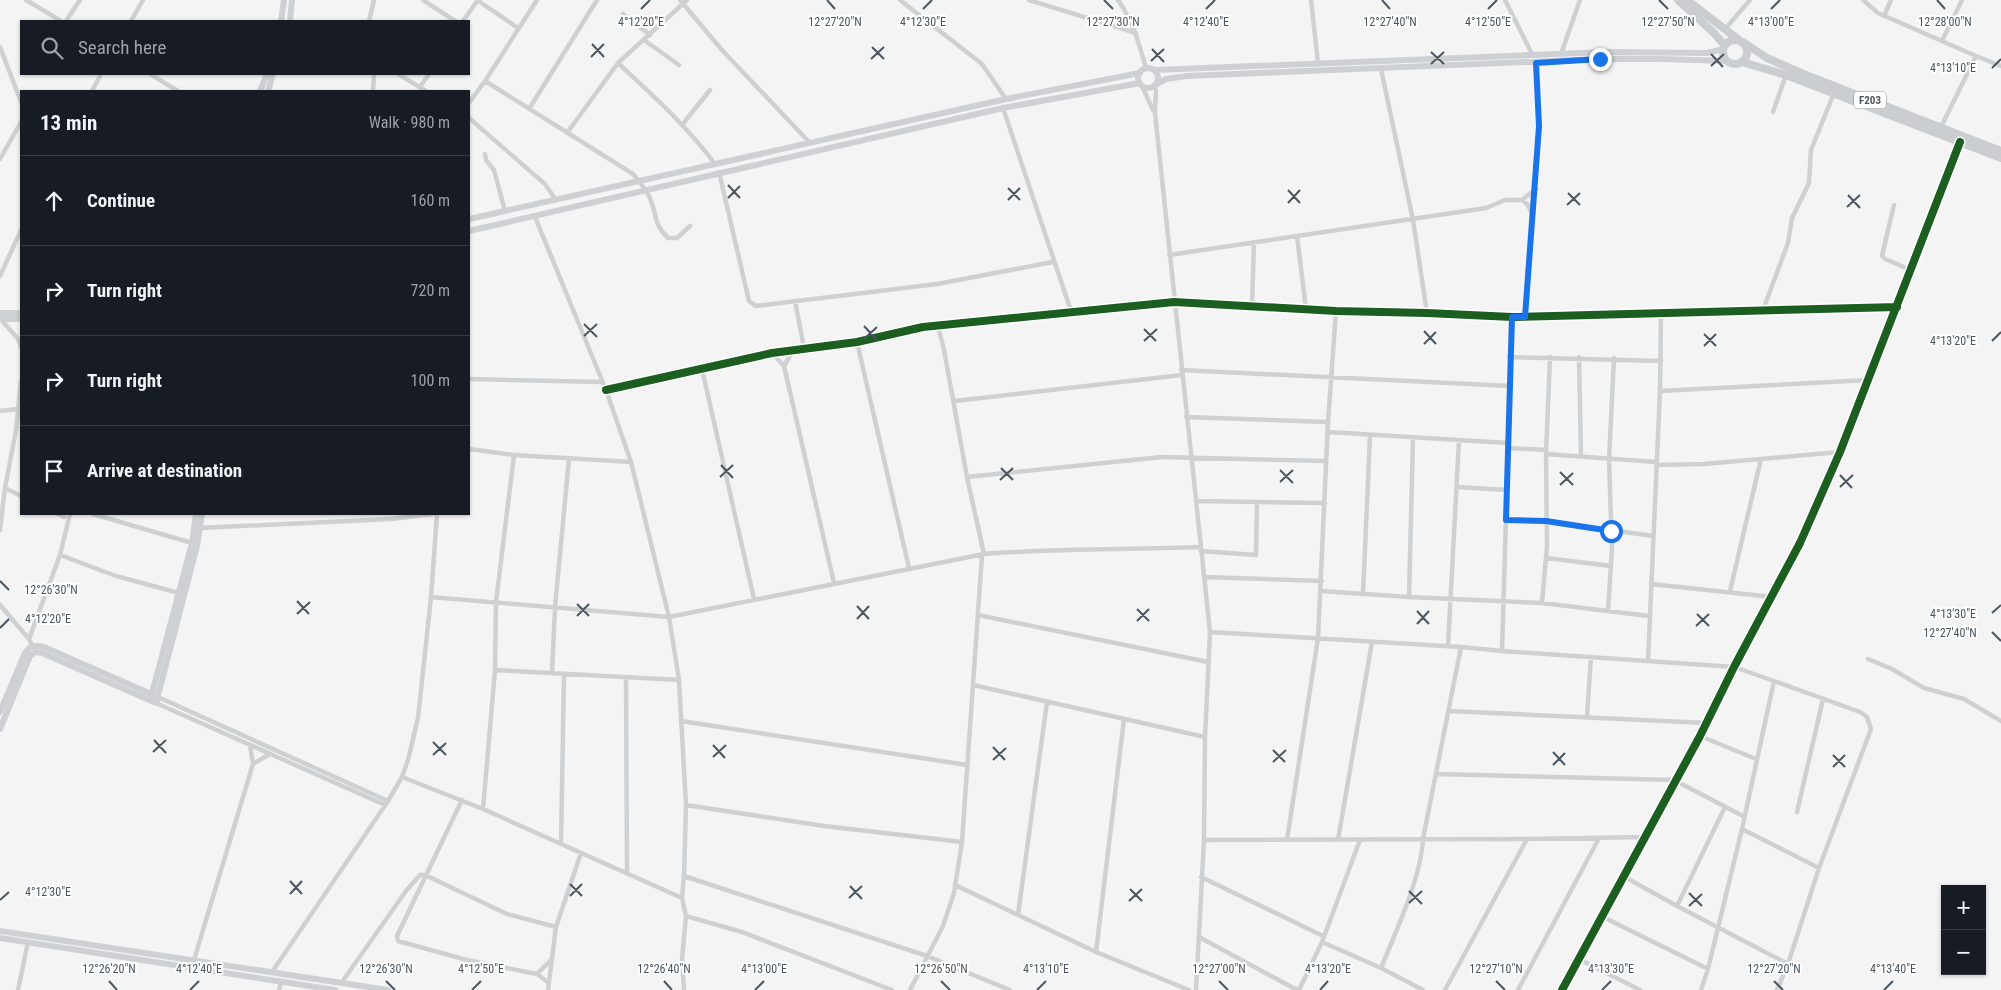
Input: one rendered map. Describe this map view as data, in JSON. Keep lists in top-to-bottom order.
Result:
{
  "streets": {
    "main road": ["F203"]
  },
  "page": {
    "search": "Search here",
    "heading": ["13 min", "Walk · 980 m"],
    "list": [
      ["Continue", "160 m"],
      ["Turn right", "720 m"],
      ["Turn right", "100 m"],
      "Arrive at destination"
    ],
    "map_buttons": ["+", "−"]
  },
  "coordinates": [
    "4°12'20\"E",
    "4°12'30\"E",
    "4°12'40\"E",
    "4°12'50\"E",
    "4°13'00\"E",
    "12°27'50\"N",
    "12°27'20\"N",
    "12°27'30\"N",
    "12°27'40\"N",
    "12°28'00\"N",
    "4°13'10\"E",
    "4°13'20\"E",
    "12°26'30\"N",
    "4°13'30\"E",
    "12°26'20\"N",
    "12°26'40\"N",
    "12°26'50\"N",
    "12°27'00\"N",
    "12°27'10\"N",
    "4°13'40\"E"
  ]
}
